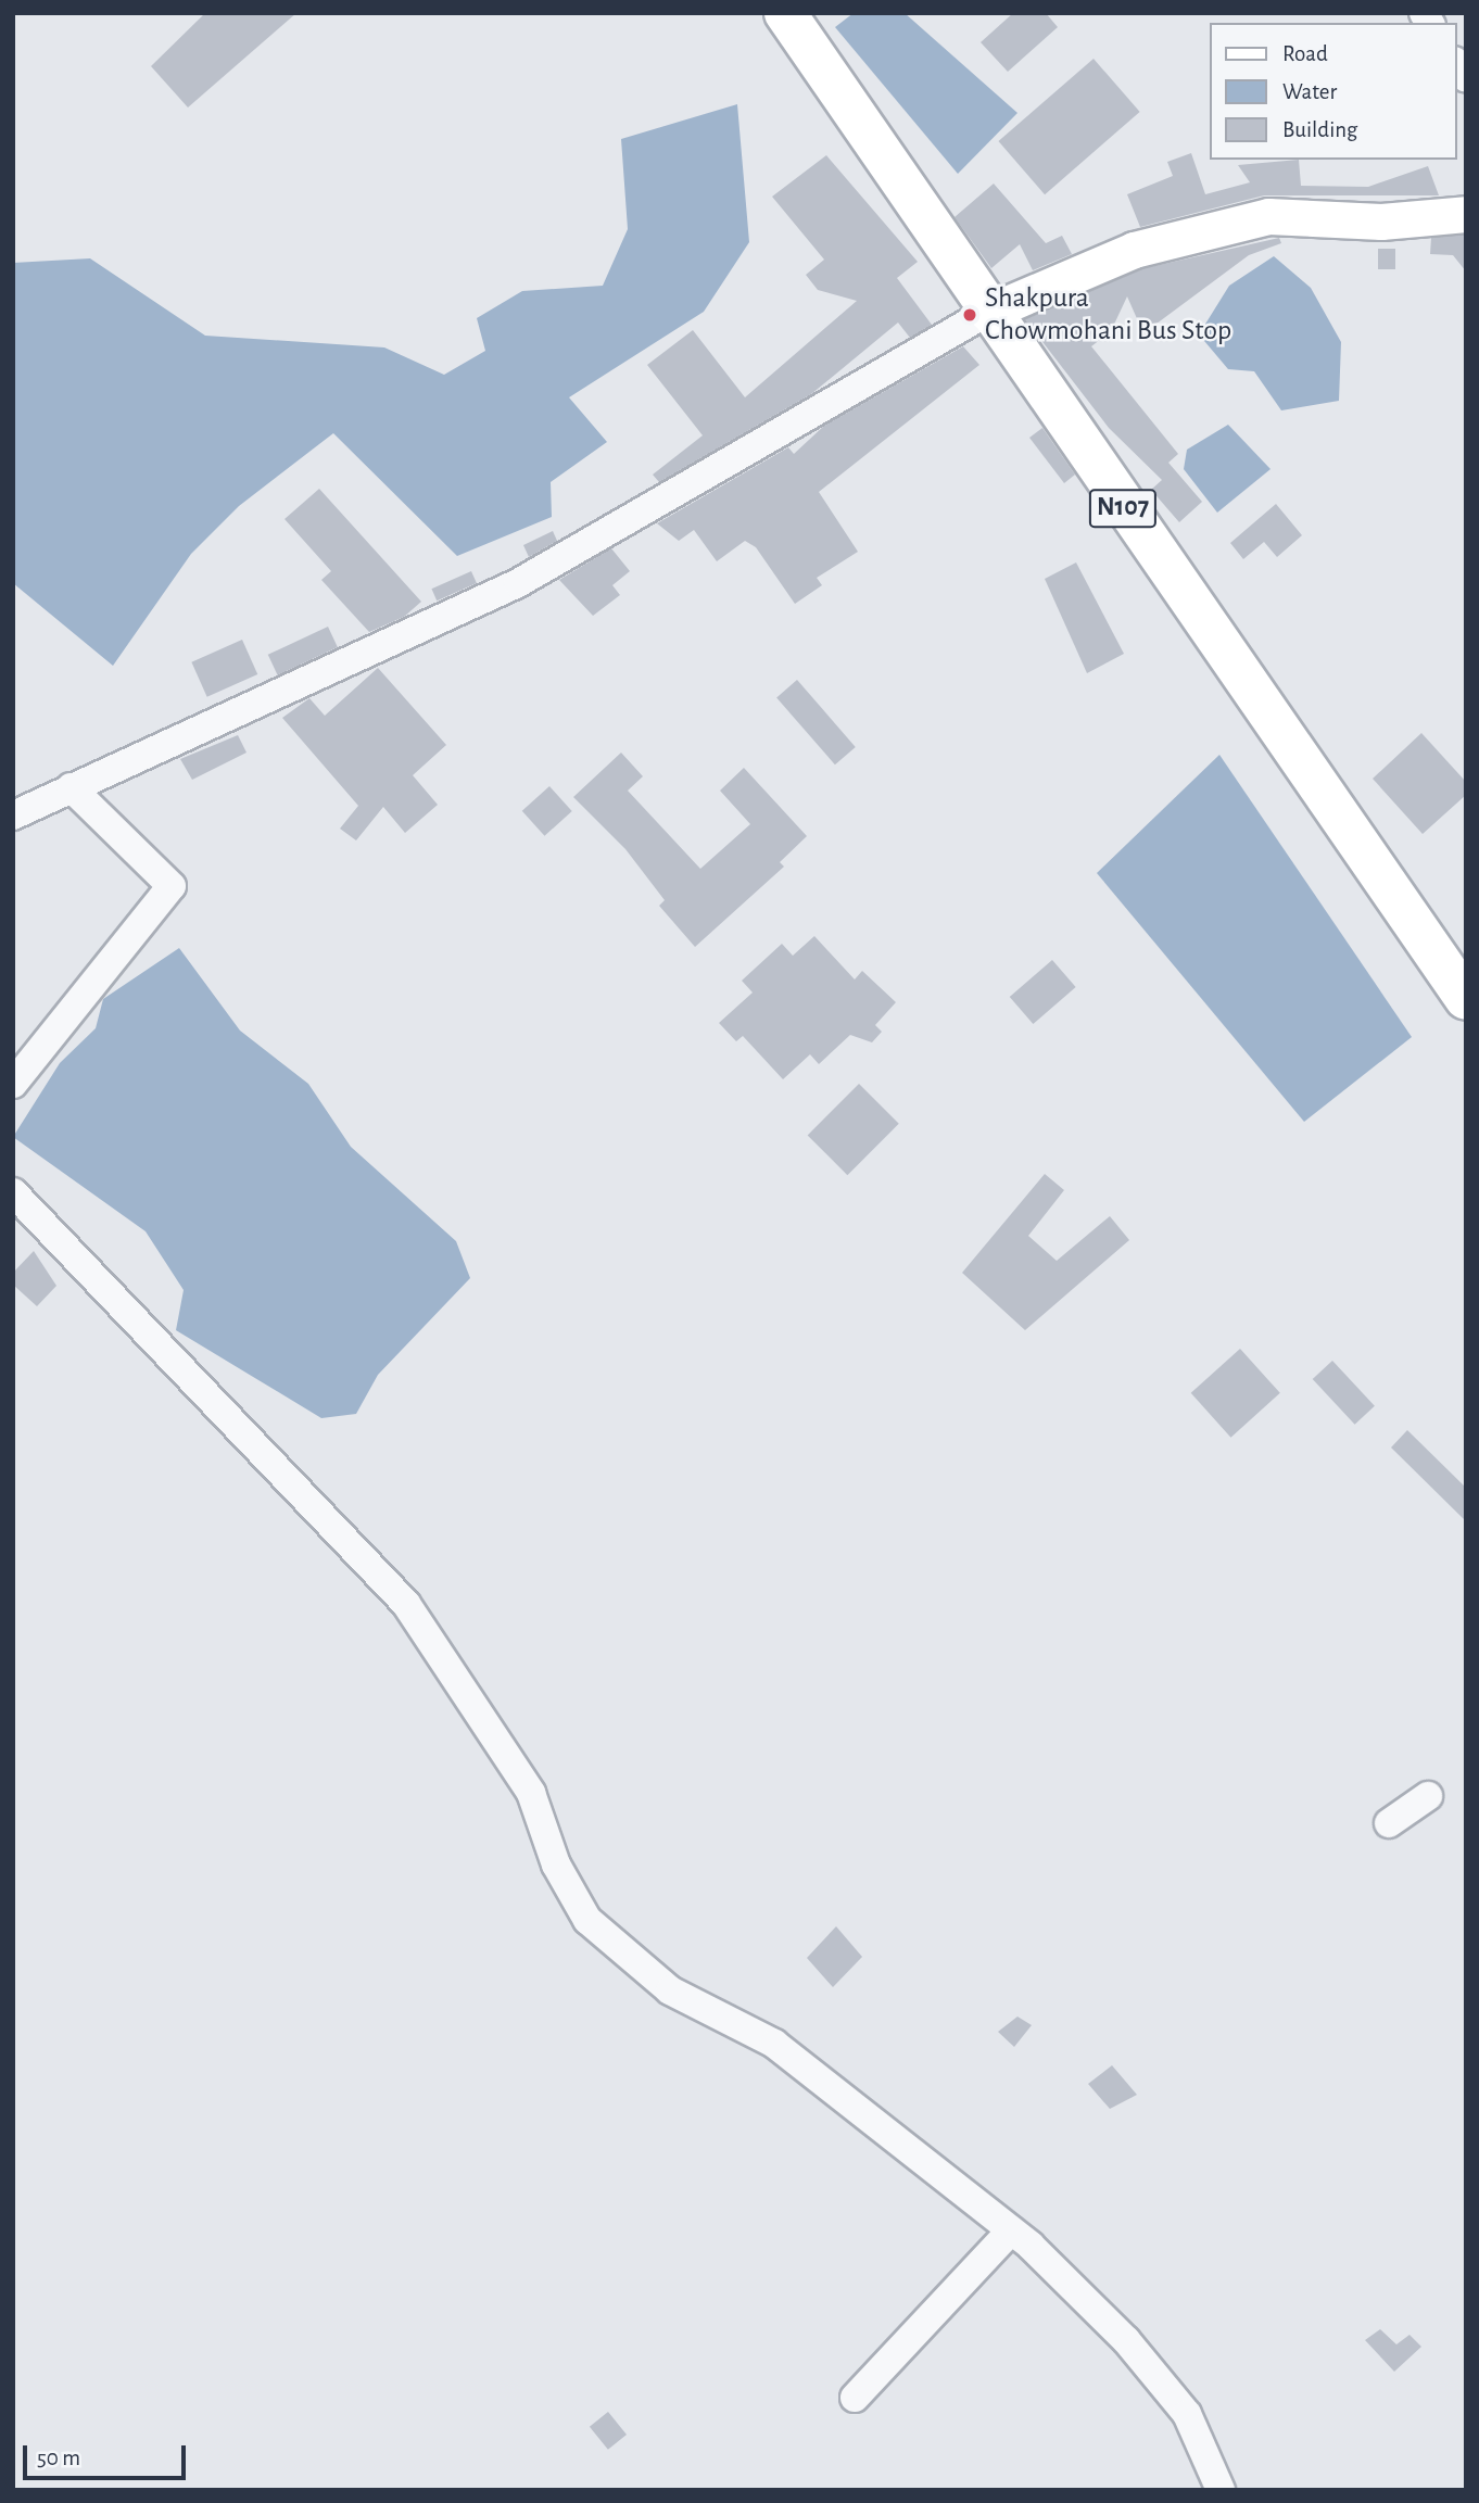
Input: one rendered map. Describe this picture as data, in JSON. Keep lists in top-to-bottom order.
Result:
{
  "streets": {
    "highway": ["N107"]
  },
  "places": ["Shakpura Chowmohani Bus Stop"],
  "legend": ["Road", "Water", "Building"],
  "scale_bar": "50 m"
}
